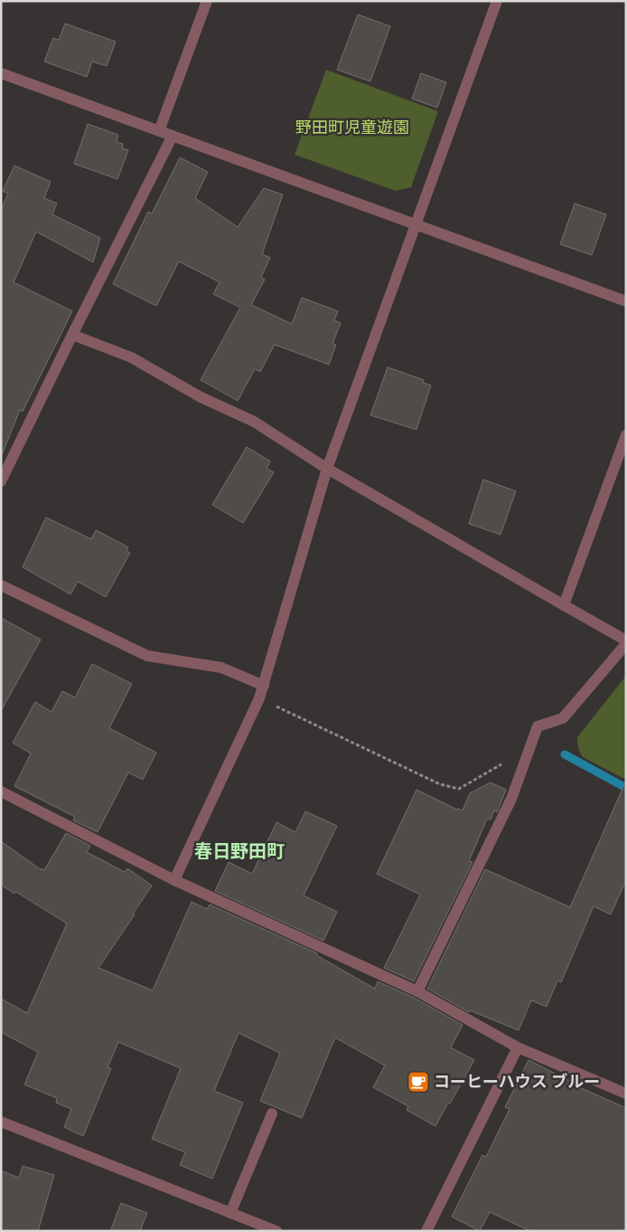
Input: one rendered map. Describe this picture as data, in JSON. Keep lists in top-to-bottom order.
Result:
{
  "districts": ["春日野田町"],
  "parks": ["野田町児童遊園"],
  "places": {
    "cafe": ["コーヒーハウス ブルー"]
  }
}
